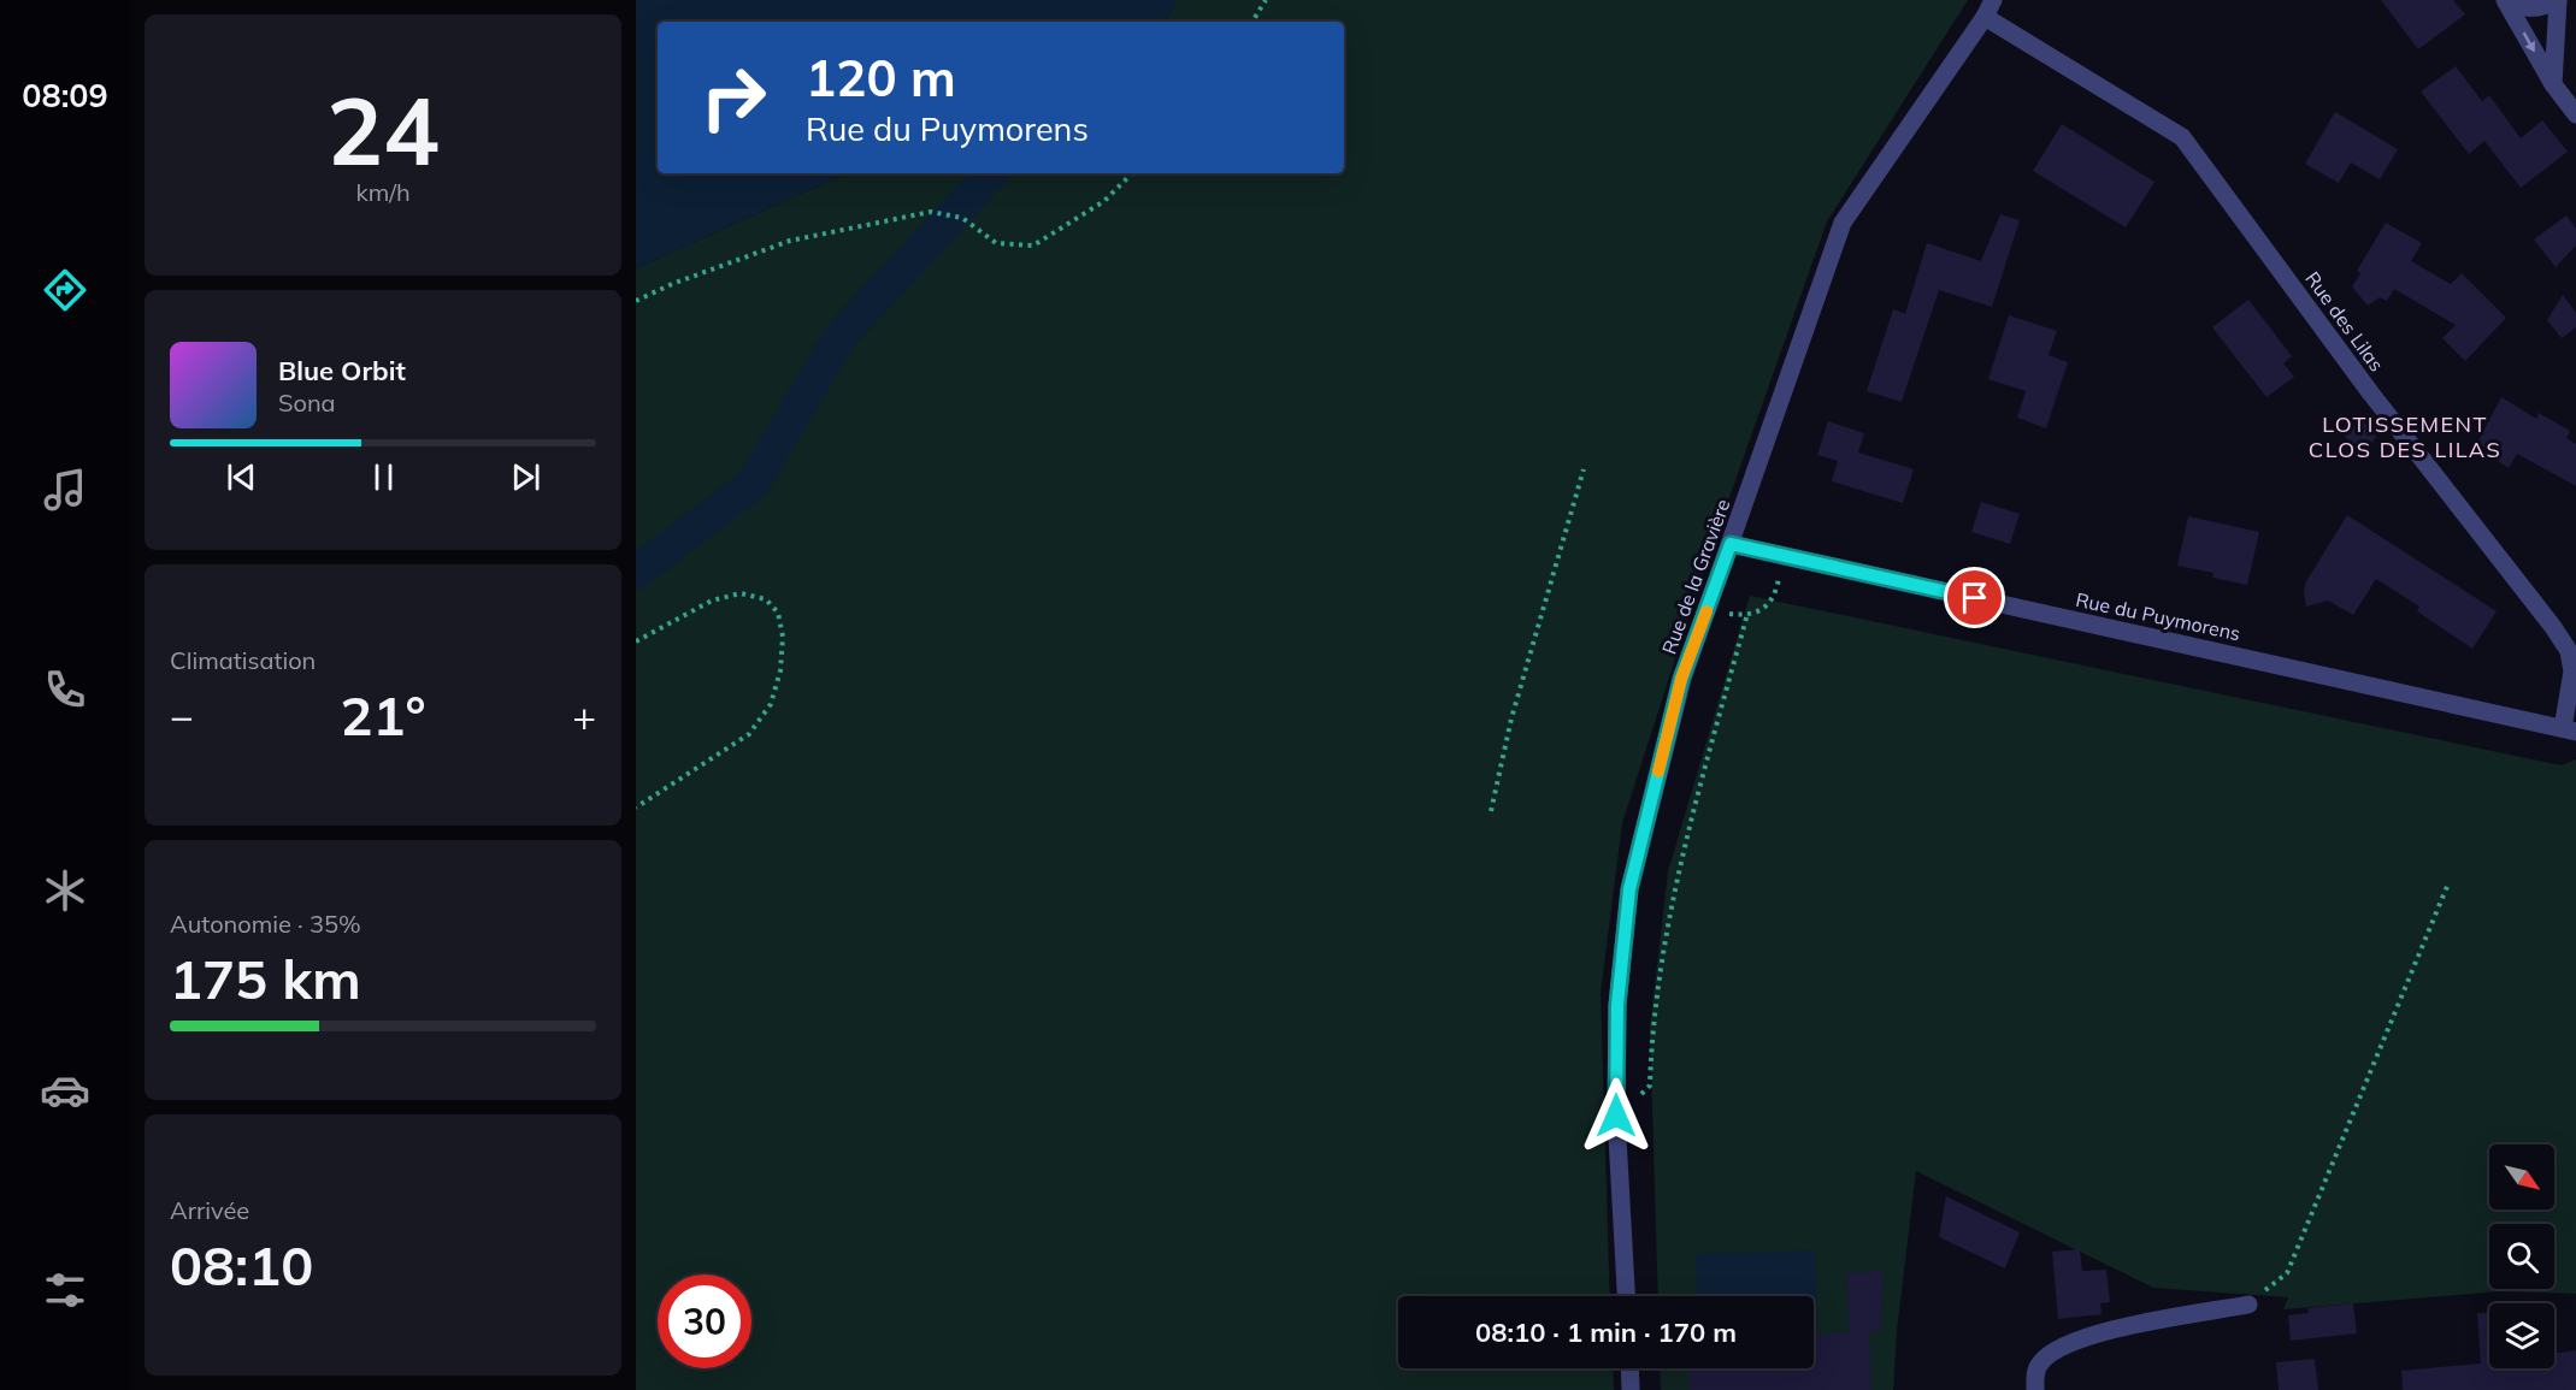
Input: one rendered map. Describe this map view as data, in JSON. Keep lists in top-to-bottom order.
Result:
{
  "streets": {
    "street": ["Rue des Lilas", "Rue de la Gravière", "Rue du Puymorens"]
  },
  "crossings": [
    ["Rue des Lilas", "Rue de la Gravière"],
    ["Rue des Lilas", "Rue du Puymorens"],
    ["Rue de la Gravière", "Rue du Puymorens"]
  ],
  "districts": ["LOTISSEMENT CLOS DES LILAS"],
  "north": "bottom right",
  "page": {
    "tabs": "08:09",
    "tile": [
      ["24", "km/h"],
      "Climatisation",
      ["Autonomie · 35%", "175 km"],
      ["Arrivée", "08:10"]
    ],
    "turn": ["120 m", "Rue du Puymorens"],
    "song": ["Blue Orbit", "Sona"],
    "heat": ["−", "21°", "+"],
    "limit": "30",
    "trip": "08:10 · 1 min · 170 m"
  }
}
